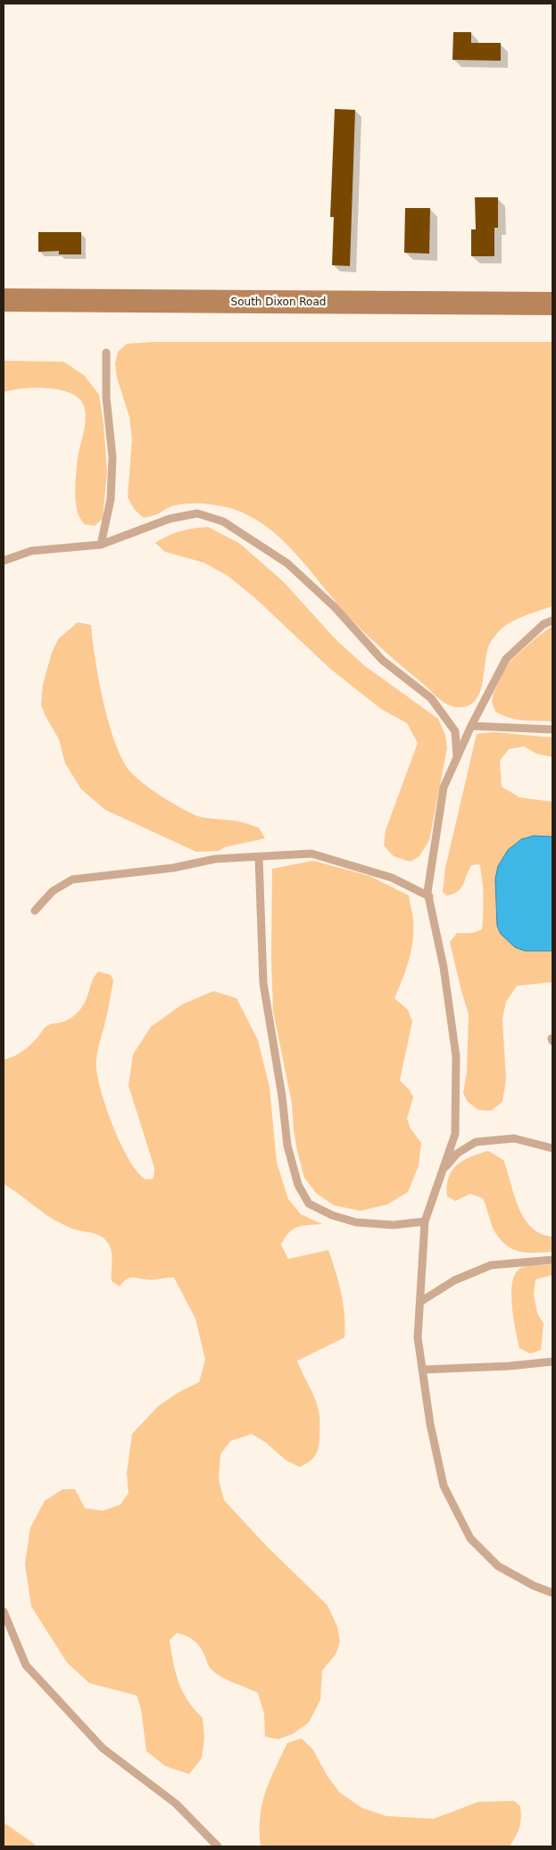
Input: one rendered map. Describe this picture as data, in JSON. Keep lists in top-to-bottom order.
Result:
{
  "streets": {
    "main road": ["South Dixon Road"]
  }
}
